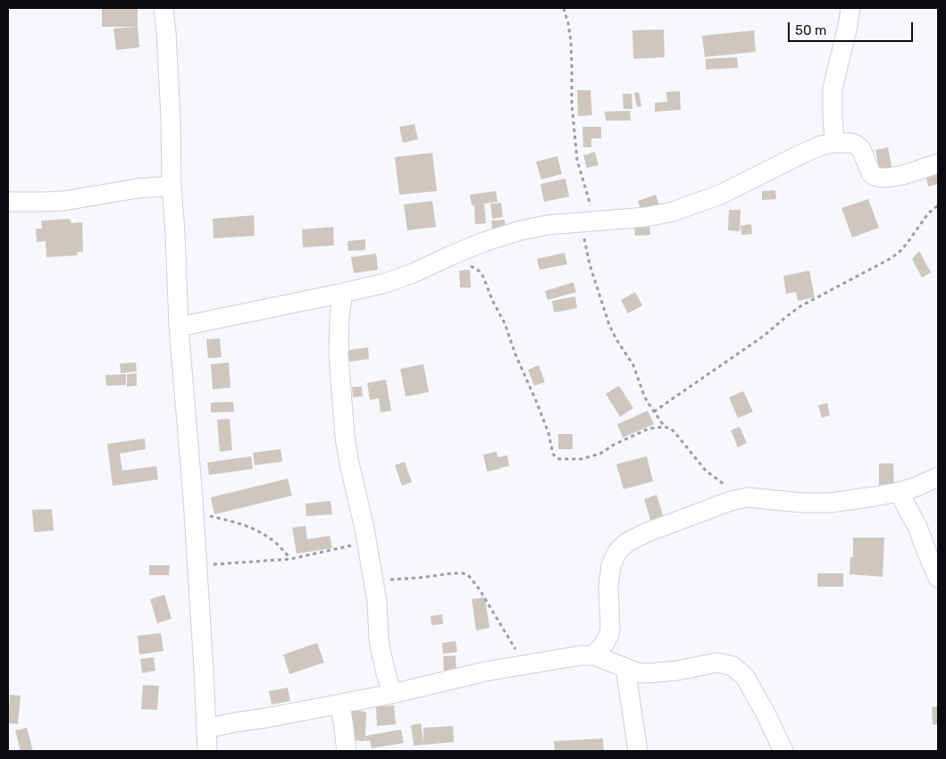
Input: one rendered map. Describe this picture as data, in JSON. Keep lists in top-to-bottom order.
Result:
{
  "scale_bar": "50 m"
}
